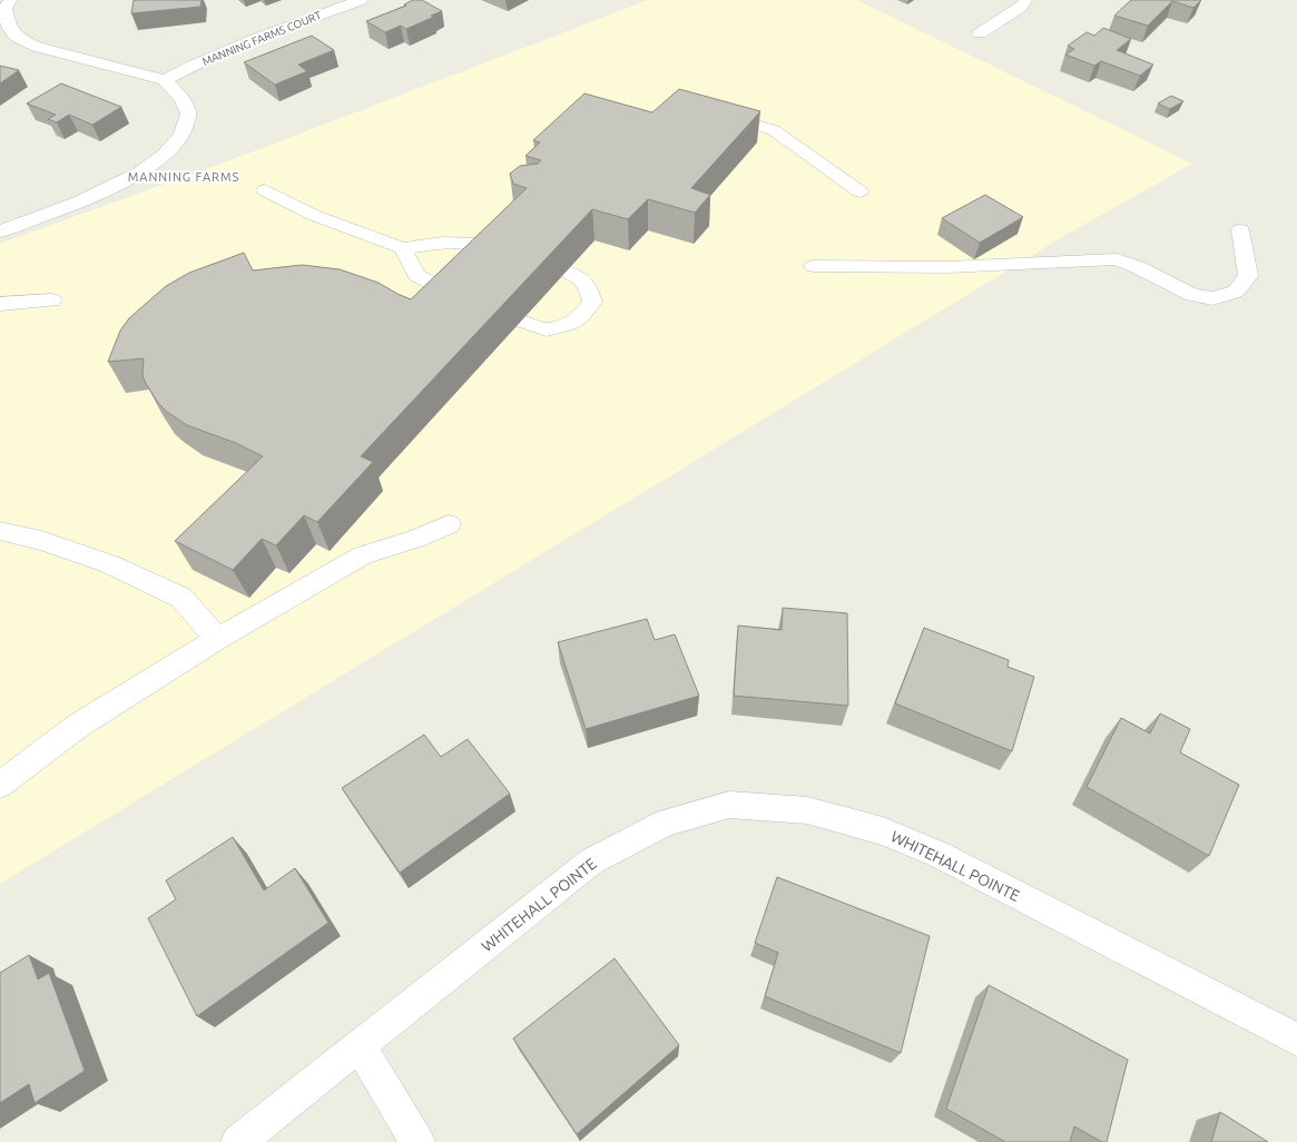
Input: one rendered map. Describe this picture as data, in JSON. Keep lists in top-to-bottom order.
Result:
{
  "streets": {
    "street": ["MANNING FARMS COURT", "WHITEHALL POINTE"]
  },
  "districts": ["MANNING FARMS"]
}
